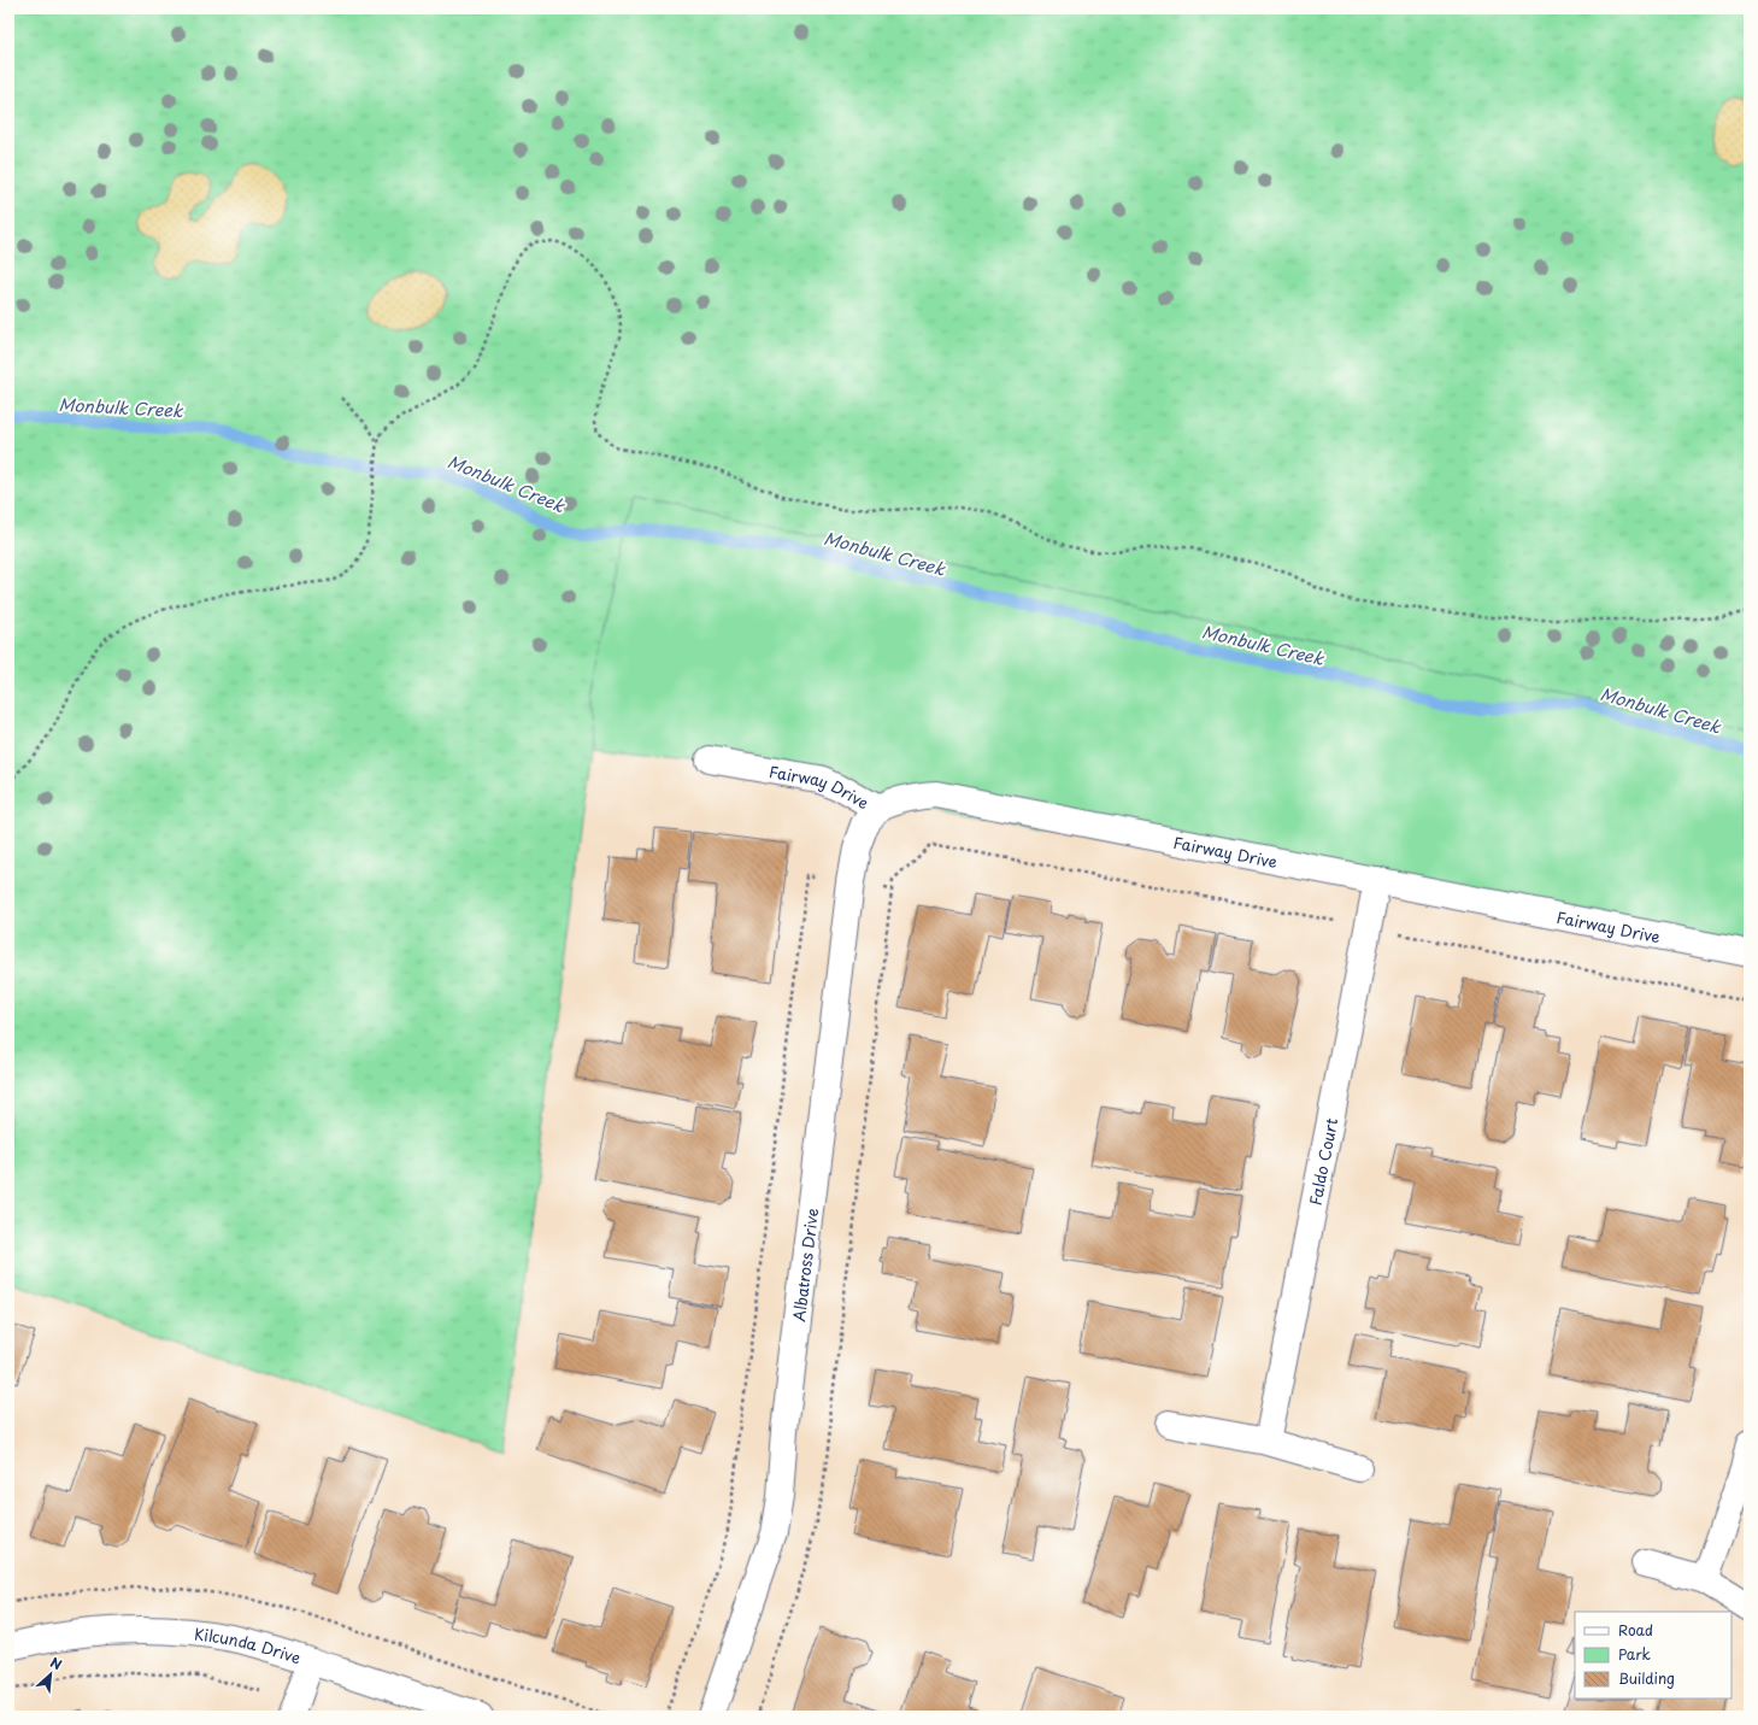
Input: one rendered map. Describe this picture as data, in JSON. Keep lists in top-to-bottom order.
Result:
{
  "streets": {
    "street": [
      "Fairway Drive",
      "Faldo Court",
      "Albatross Drive",
      "Kilcunda Drive"
    ]
  },
  "crossings": [
    ["Fairway Drive", "Faldo Court"],
    ["Fairway Drive", "Albatross Drive"]
  ],
  "water": ["Monbulk Creek"],
  "legend": ["Road", "Park", "Building"],
  "north": "top right"
}
